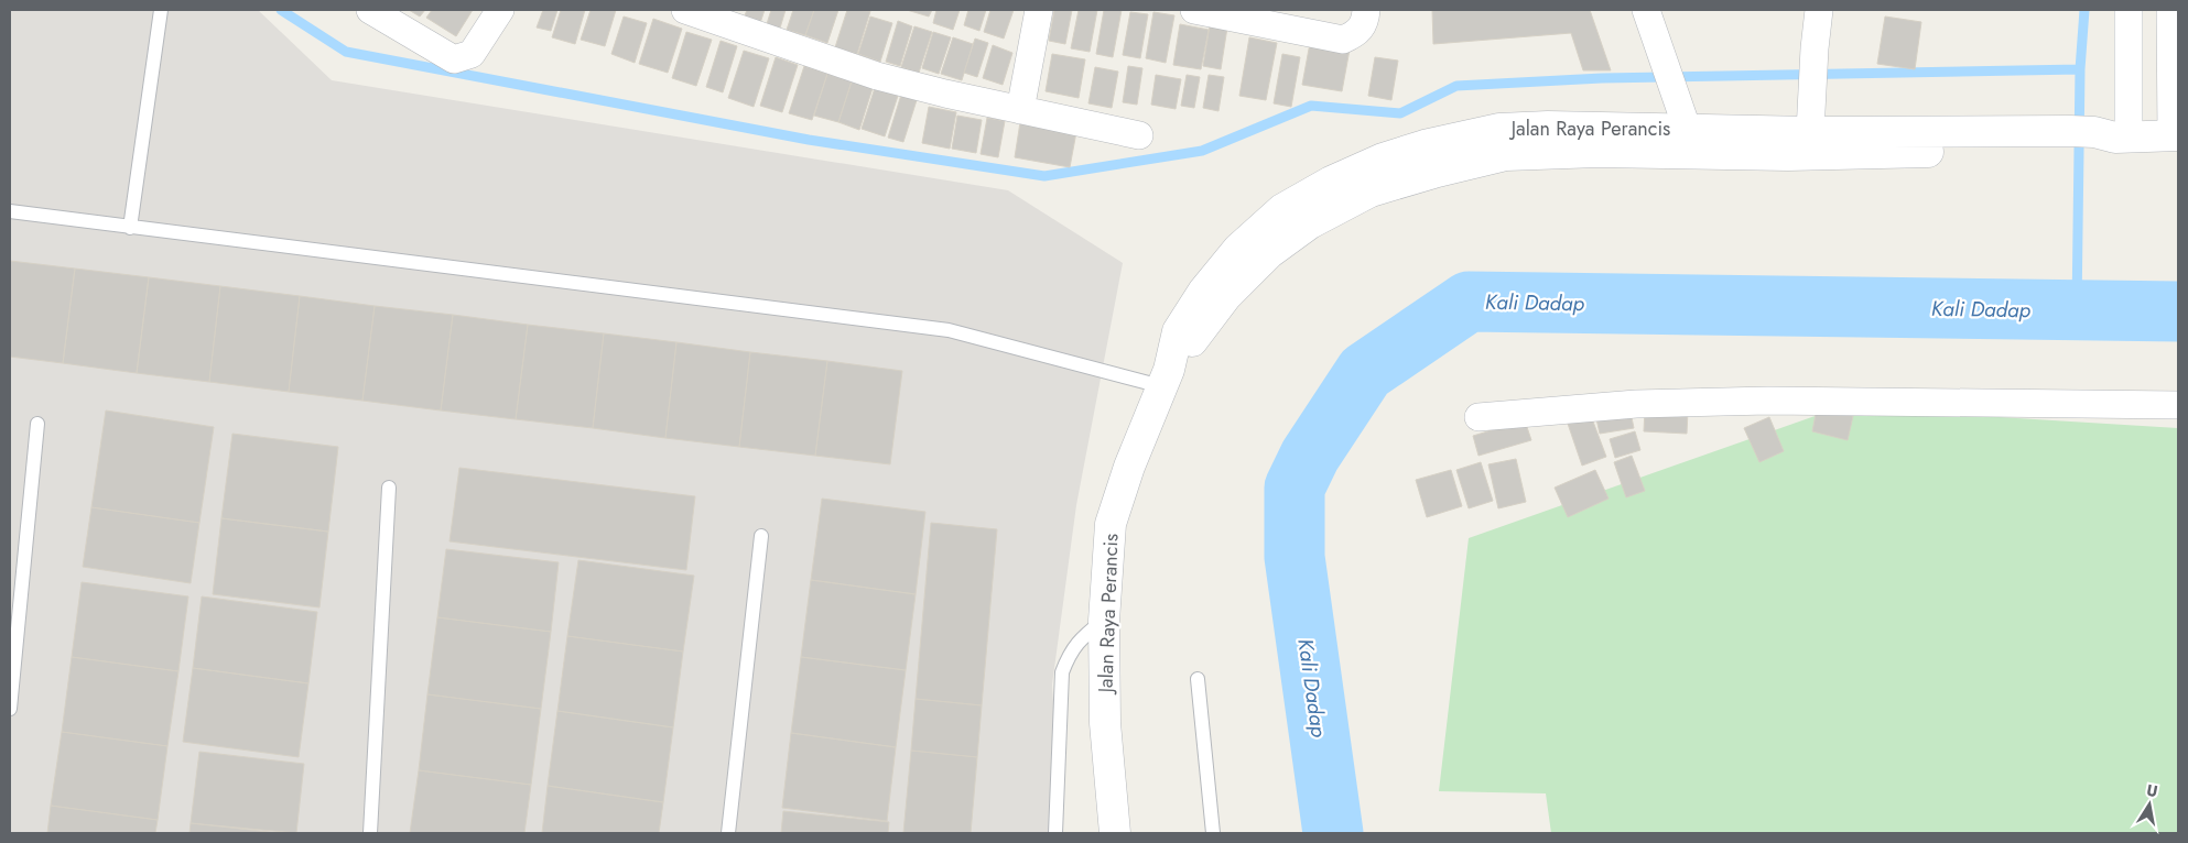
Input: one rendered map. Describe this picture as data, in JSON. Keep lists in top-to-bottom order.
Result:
{
  "streets": {
    "street": ["Jalan Raya Perancis"]
  },
  "water": ["Kali Dadap"],
  "north": "top"
}
